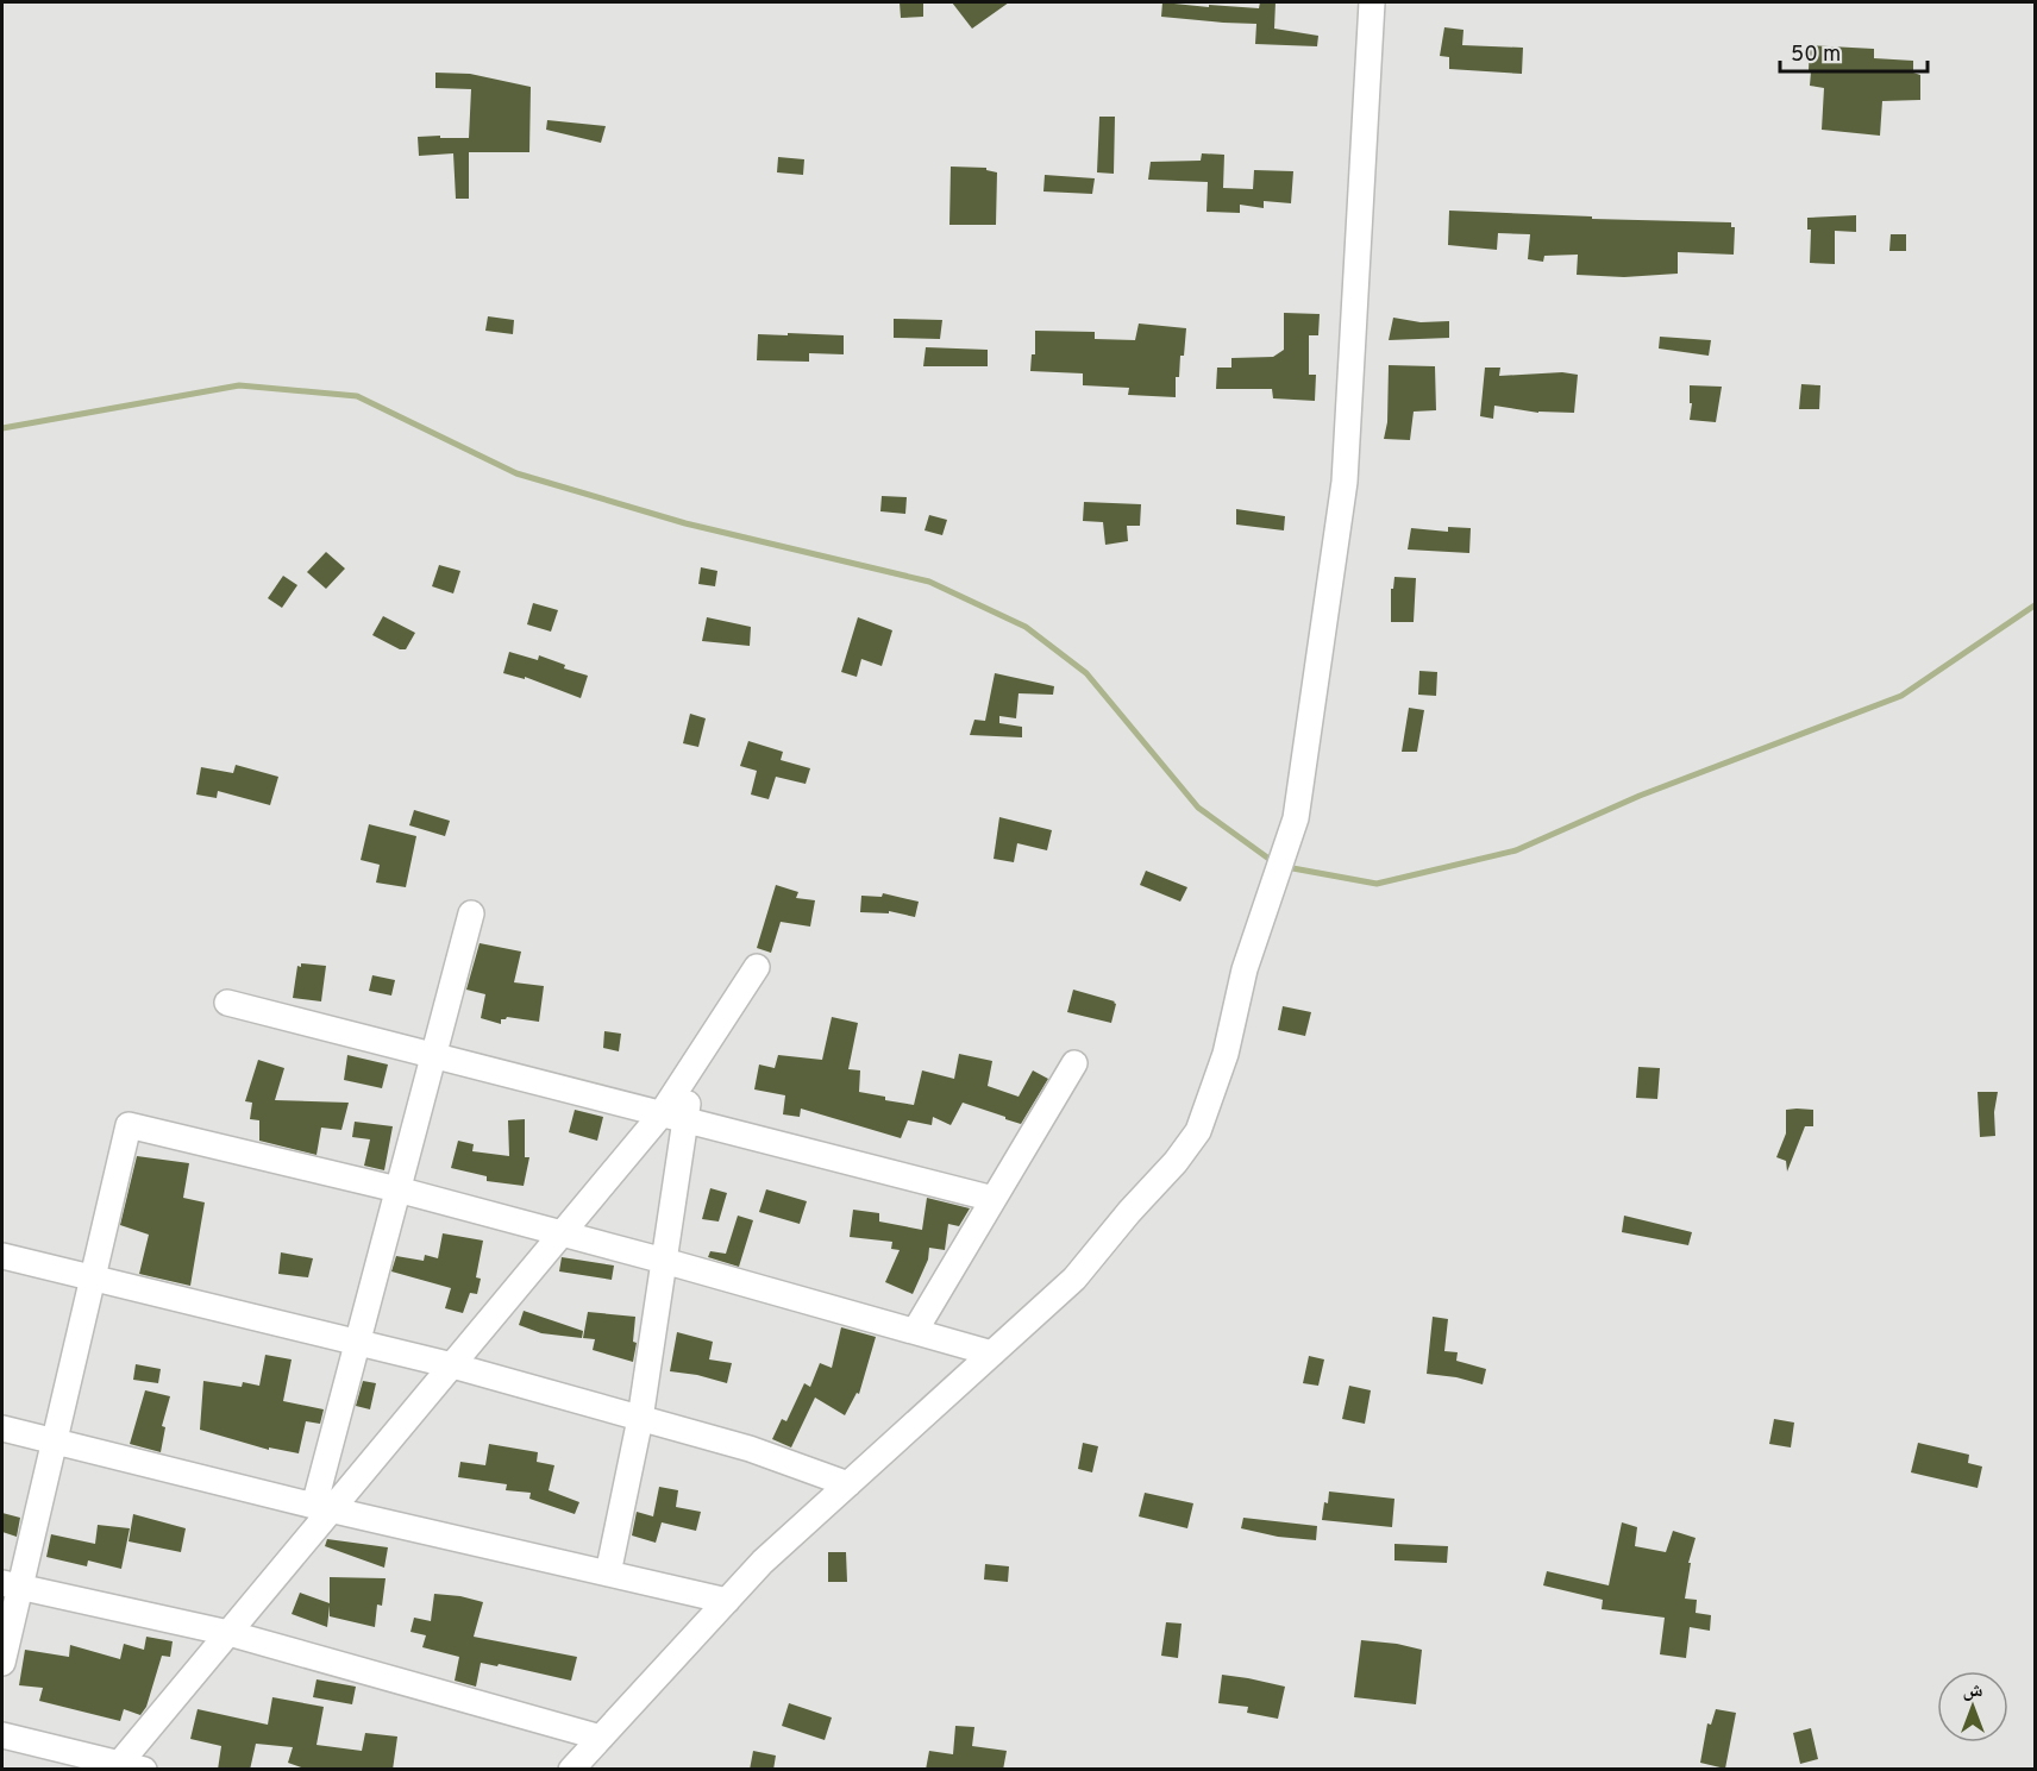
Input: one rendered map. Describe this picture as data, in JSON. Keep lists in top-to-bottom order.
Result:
{
  "scale_bar": "50 m",
  "north": "top"
}
